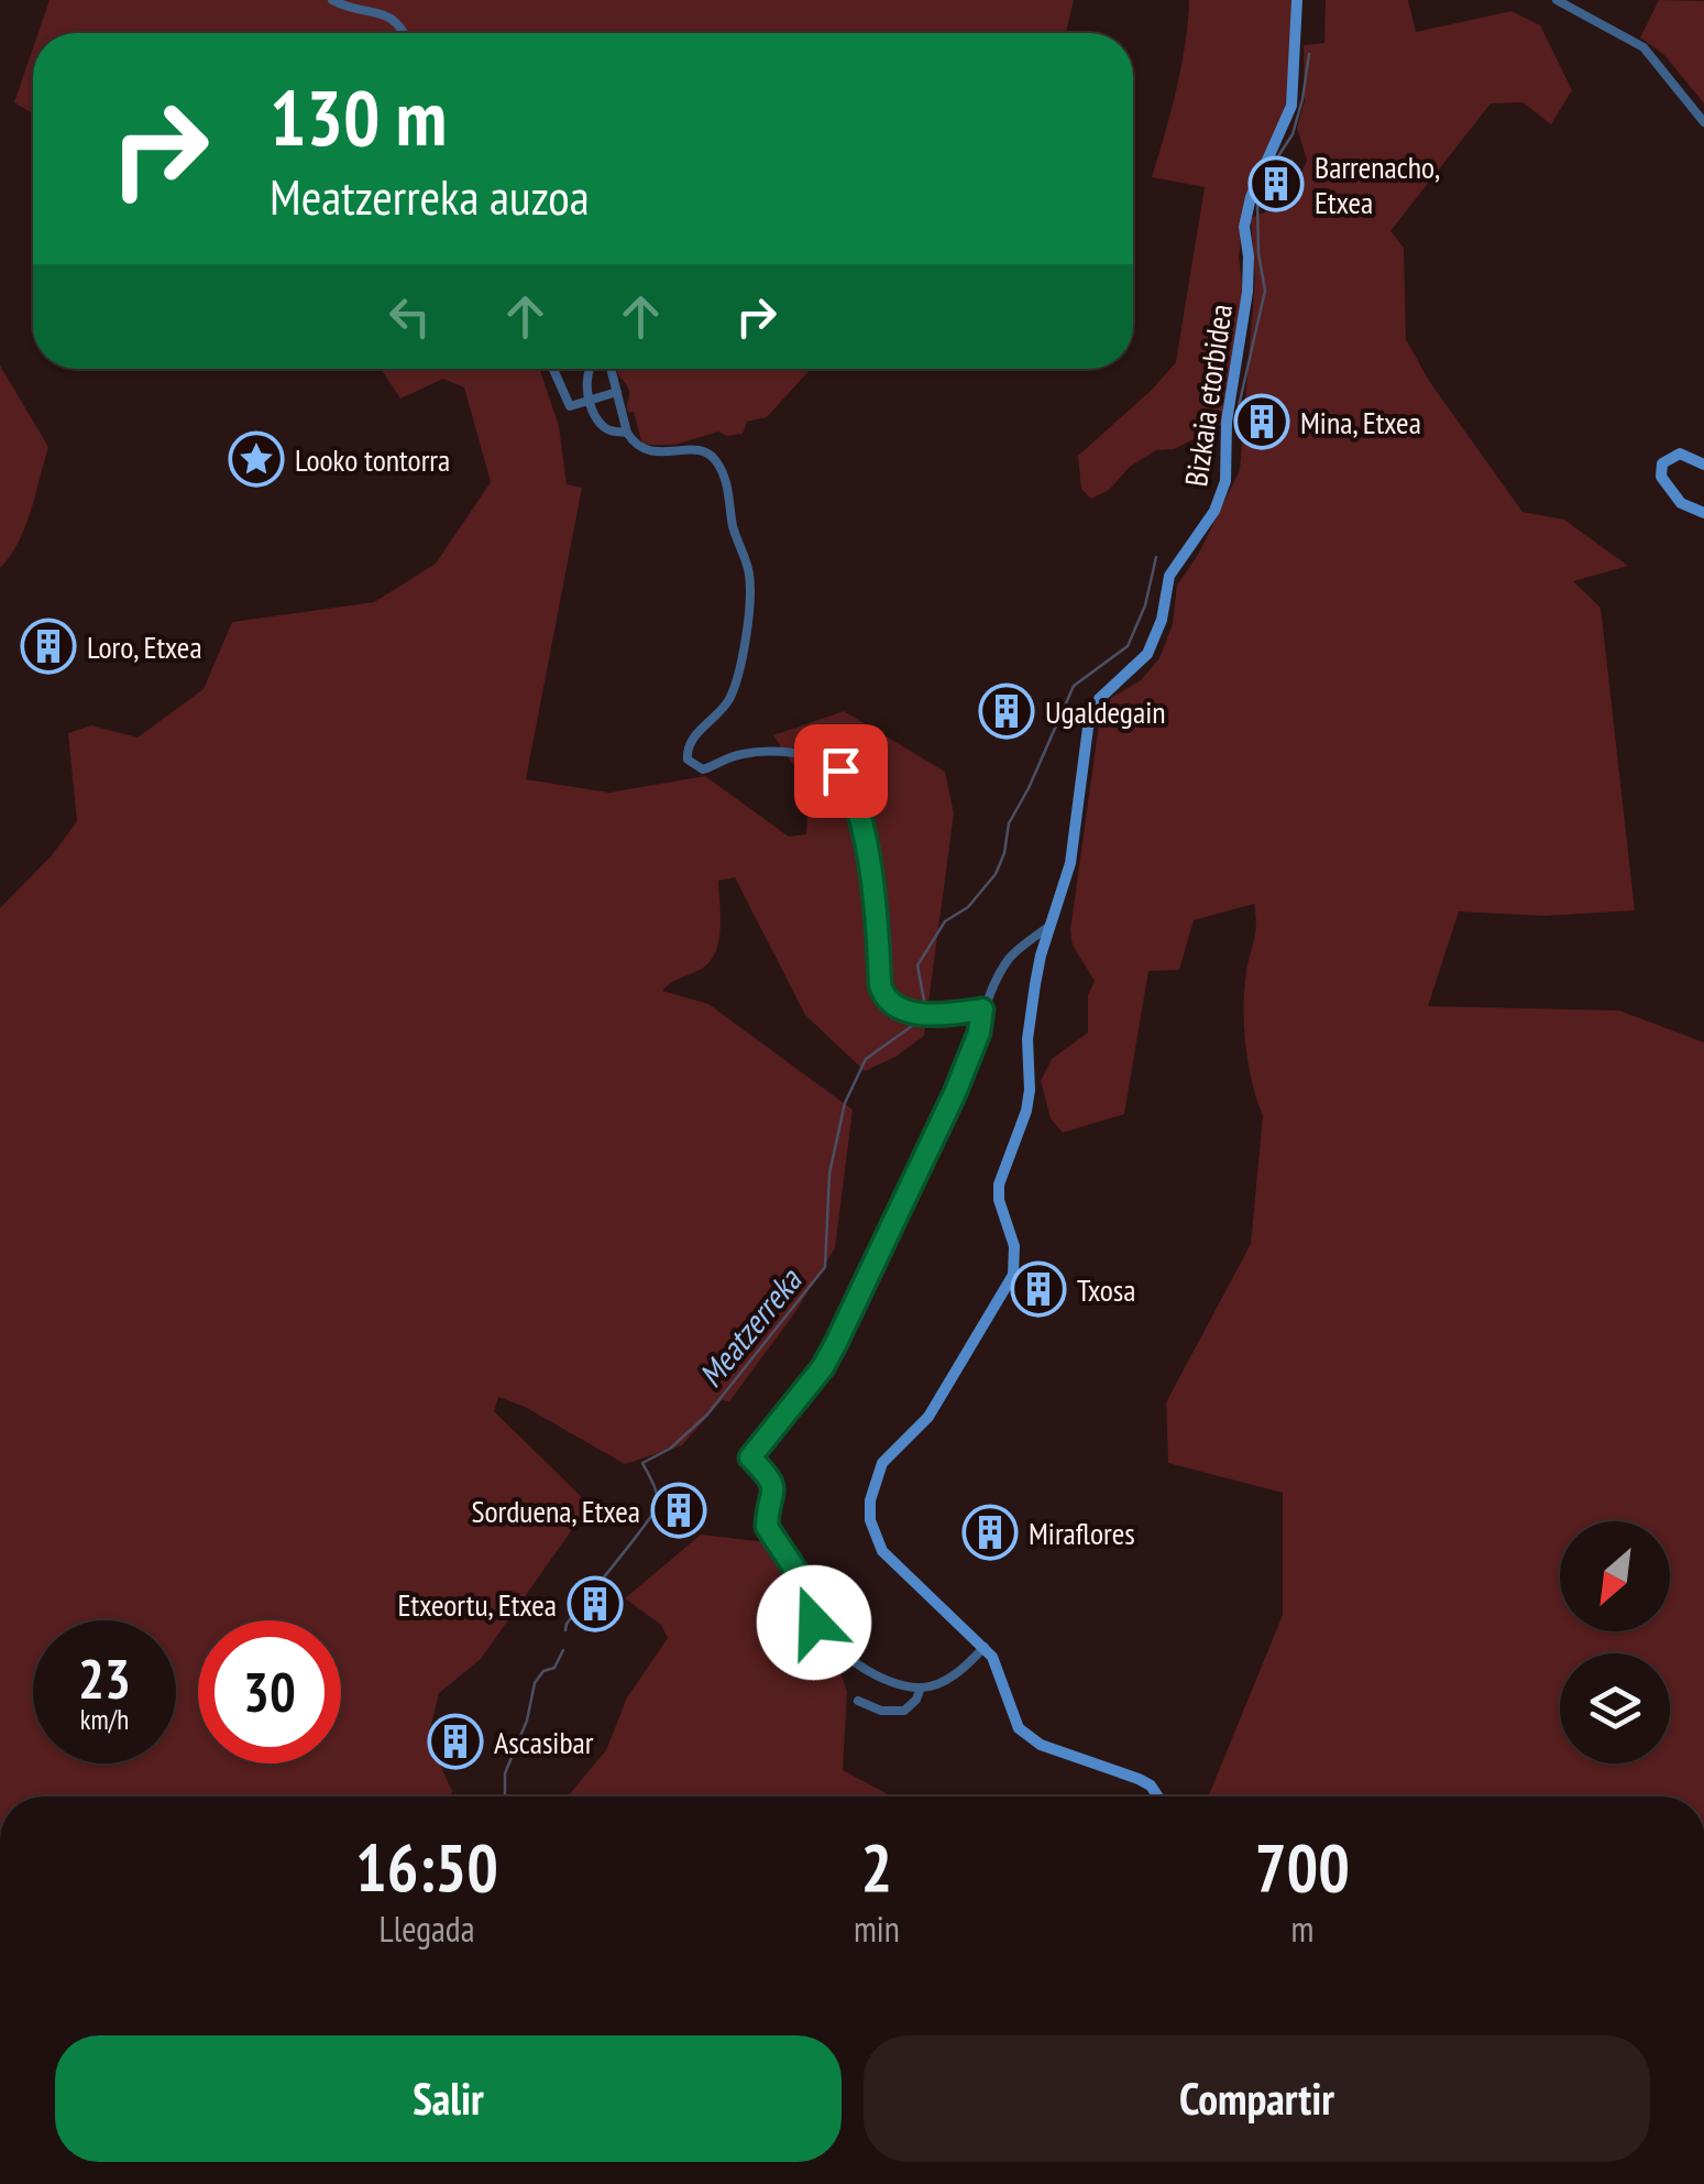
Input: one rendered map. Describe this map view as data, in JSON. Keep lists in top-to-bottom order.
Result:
{
  "streets": {
    "street": ["Bizkaia etorbidea"]
  },
  "water": ["Meatzerreka"],
  "places": {
    "building": [
      "Barrenacho, Etxea",
      "Mina, Etxea",
      "Loro, Etxea",
      "Ugaldegain",
      "Txosa",
      "Sorduena, Etxea",
      "Miraflores",
      "Etxeortu, Etxea",
      "Ascasibar"
    ],
    "place": ["Looko tontorra"]
  },
  "north": "bottom left",
  "page": {
    "turn": ["130 m", "Meatzerreka auzoa"],
    "speed": "23 km/h",
    "limit": "30",
    "eta": [
      "16:50",
      "Llegada",
      "2",
      "min",
      "700",
      "m"
    ],
    "buttons": ["Salir", "Compartir"]
  }
}
